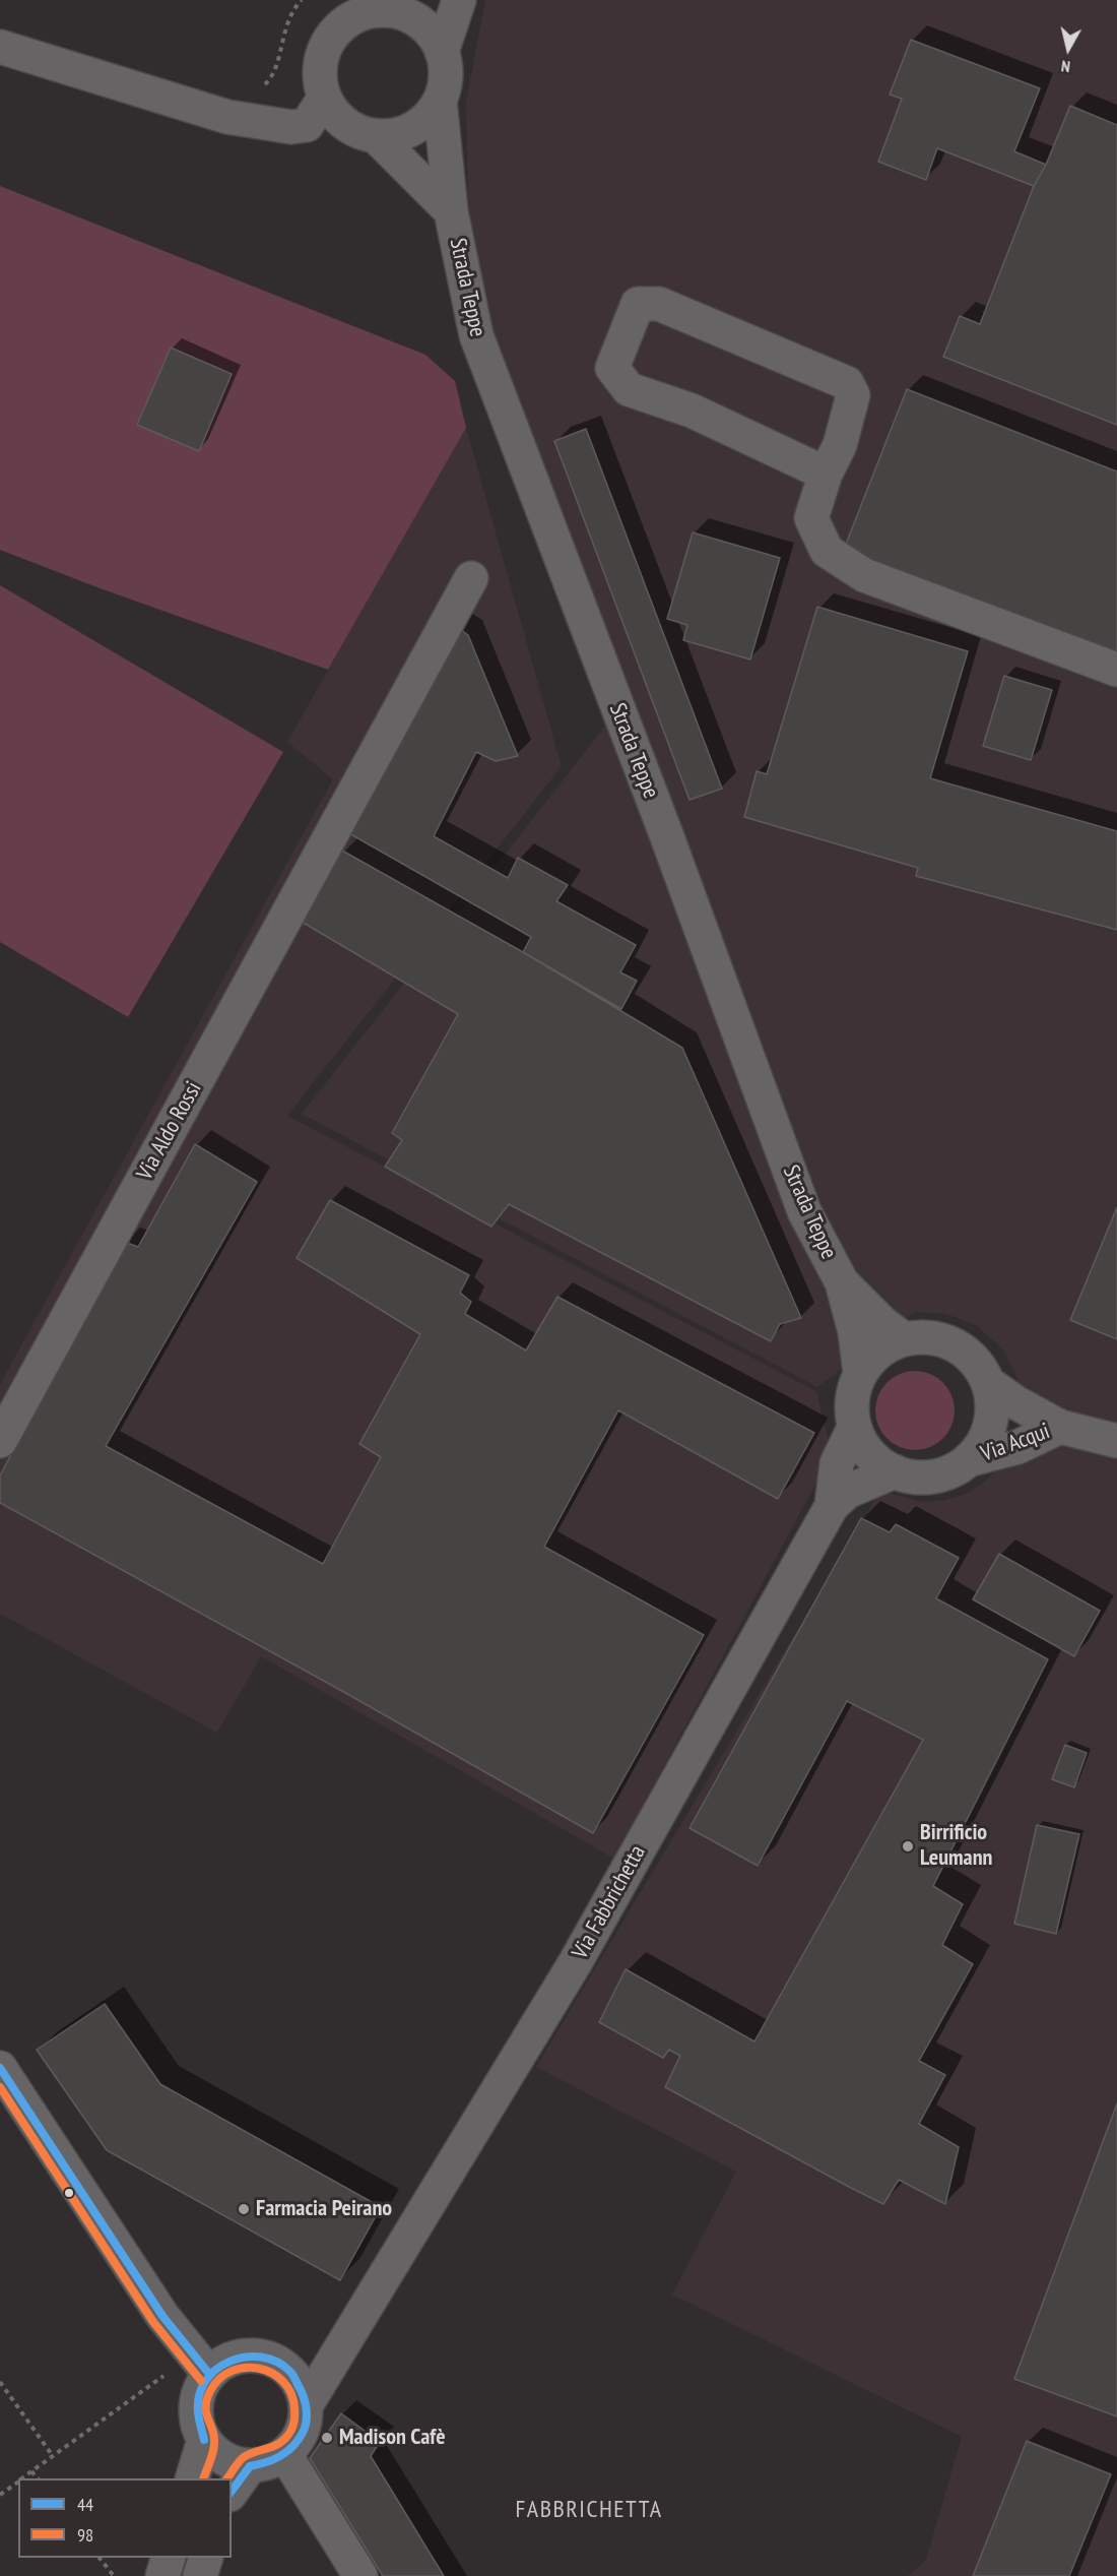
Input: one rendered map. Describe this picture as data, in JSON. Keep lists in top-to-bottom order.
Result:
{
  "streets": {
    "street": [
      "Strada Teppe",
      "Via Aldo Rossi",
      "Via Acqui",
      "Via Fabbrichetta"
    ]
  },
  "crossings": [
    ["Strada Teppe", "Via Acqui"],
    ["Strada Teppe", "Via Fabbrichetta"],
    ["Via Acqui", "Via Fabbrichetta"]
  ],
  "districts": ["FABBRICHETTA"],
  "places": ["Birrificio Leumann", "Farmacia Peirano", "Madison Cafè"],
  "lines": ["transit line 44", "transit line 98"],
  "legend": ["44", "98"],
  "north": "bottom"
}
